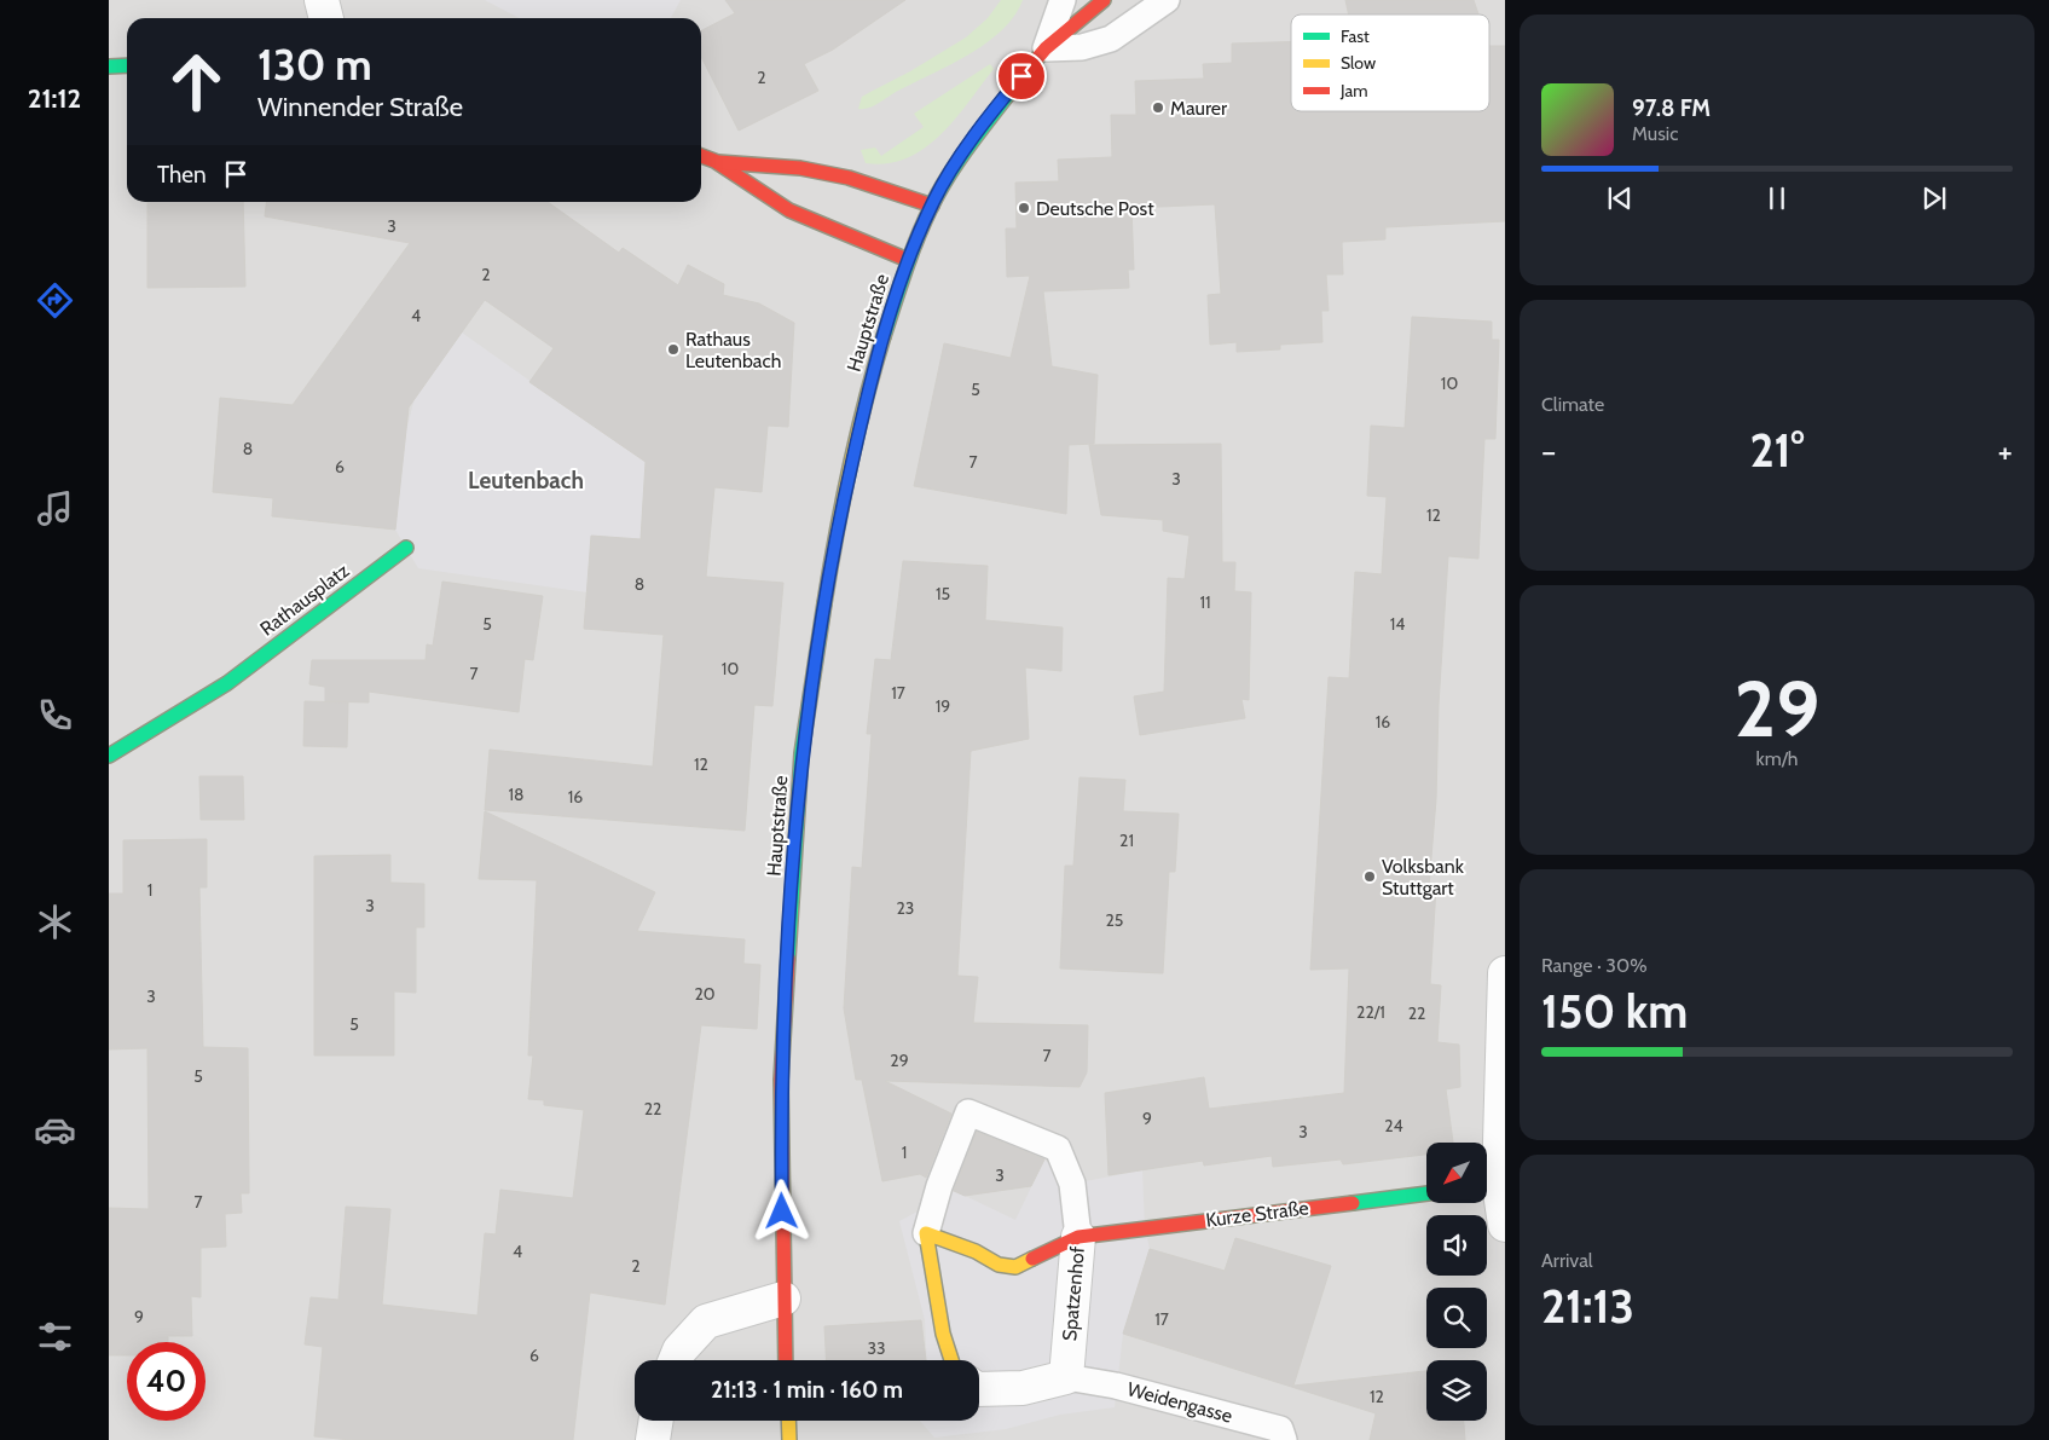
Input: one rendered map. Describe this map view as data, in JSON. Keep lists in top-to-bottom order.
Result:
{
  "streets": {
    "street": [
      "Hauptstraße",
      "Rathausplatz",
      "Kurze Straße",
      "Spatzenhof"
    ],
    "lane": ["Weidengasse"]
  },
  "crossings": [
    ["Kurze Straße", "Spatzenhof"],
    ["Spatzenhof", "Weidengasse"]
  ],
  "districts": ["Leutenbach"],
  "places": [
    "Maurer",
    "Deutsche Post",
    "Rathaus Leutenbach",
    "Volksbank Stuttgart"
  ],
  "house_numbers": [
    "2",
    "3",
    "2",
    "4",
    "10",
    "5",
    "8",
    "7",
    "6",
    "3",
    "12",
    "8",
    "15",
    "11",
    "5",
    "14",
    "10",
    "7",
    "17",
    "19",
    "16",
    "12",
    "18",
    "16",
    "21",
    "1",
    "3",
    "23",
    "25",
    "20",
    "3",
    "22/1",
    "22",
    "5",
    "7",
    "29",
    "5",
    "22",
    "9",
    "24",
    "3",
    "1",
    "3",
    "7",
    "4",
    "2",
    "9",
    "17",
    "33",
    "6",
    "12"
  ],
  "legend": ["Fast", "Slow", "Jam"],
  "north": "bottom left",
  "page": {
    "tabs": "21:12",
    "turn": ["130 m", "Winnender Straße"],
    "song": ["97.8 FM", "Music"],
    "then": "Then",
    "tile": [
      "Climate",
      ["29", "km/h"],
      ["Range · 30%", "150 km"],
      ["Arrival", "21:13"]
    ],
    "heat": ["−", "21°", "+"],
    "limit": "40",
    "trip": "21:13 · 1 min · 160 m"
  }
}
